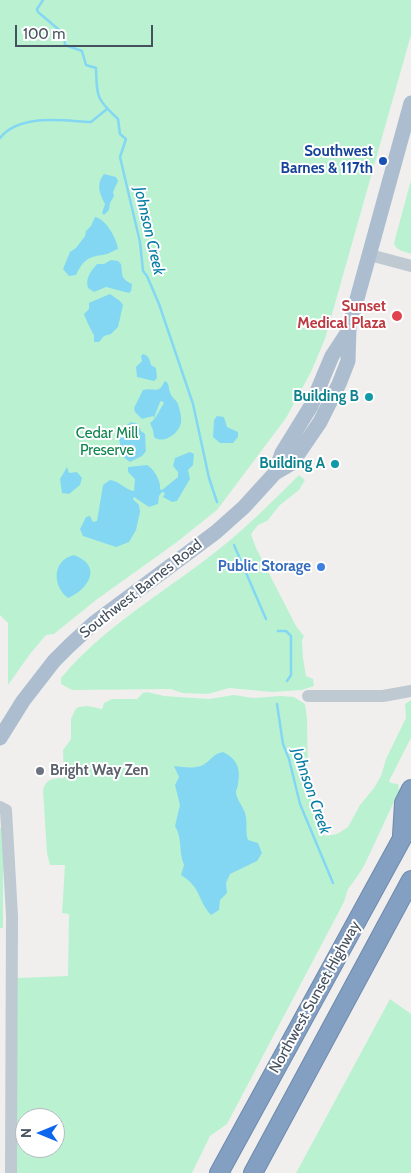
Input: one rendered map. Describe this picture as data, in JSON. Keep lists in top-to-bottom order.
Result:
{
  "streets": {
    "highway": ["Northwest Sunset Highway"],
    "main road": ["Southwest Barnes Road"]
  },
  "water": ["Johnson Creek"],
  "parks": ["Cedar Mill Preserve"],
  "places": [
    "Southwest Barnes & 117th",
    "Sunset Medical Plaza",
    "Building B",
    "Building A",
    "Public Storage",
    "Bright Way Zen"
  ],
  "scale_bar": "100 m",
  "north": "left"
}
